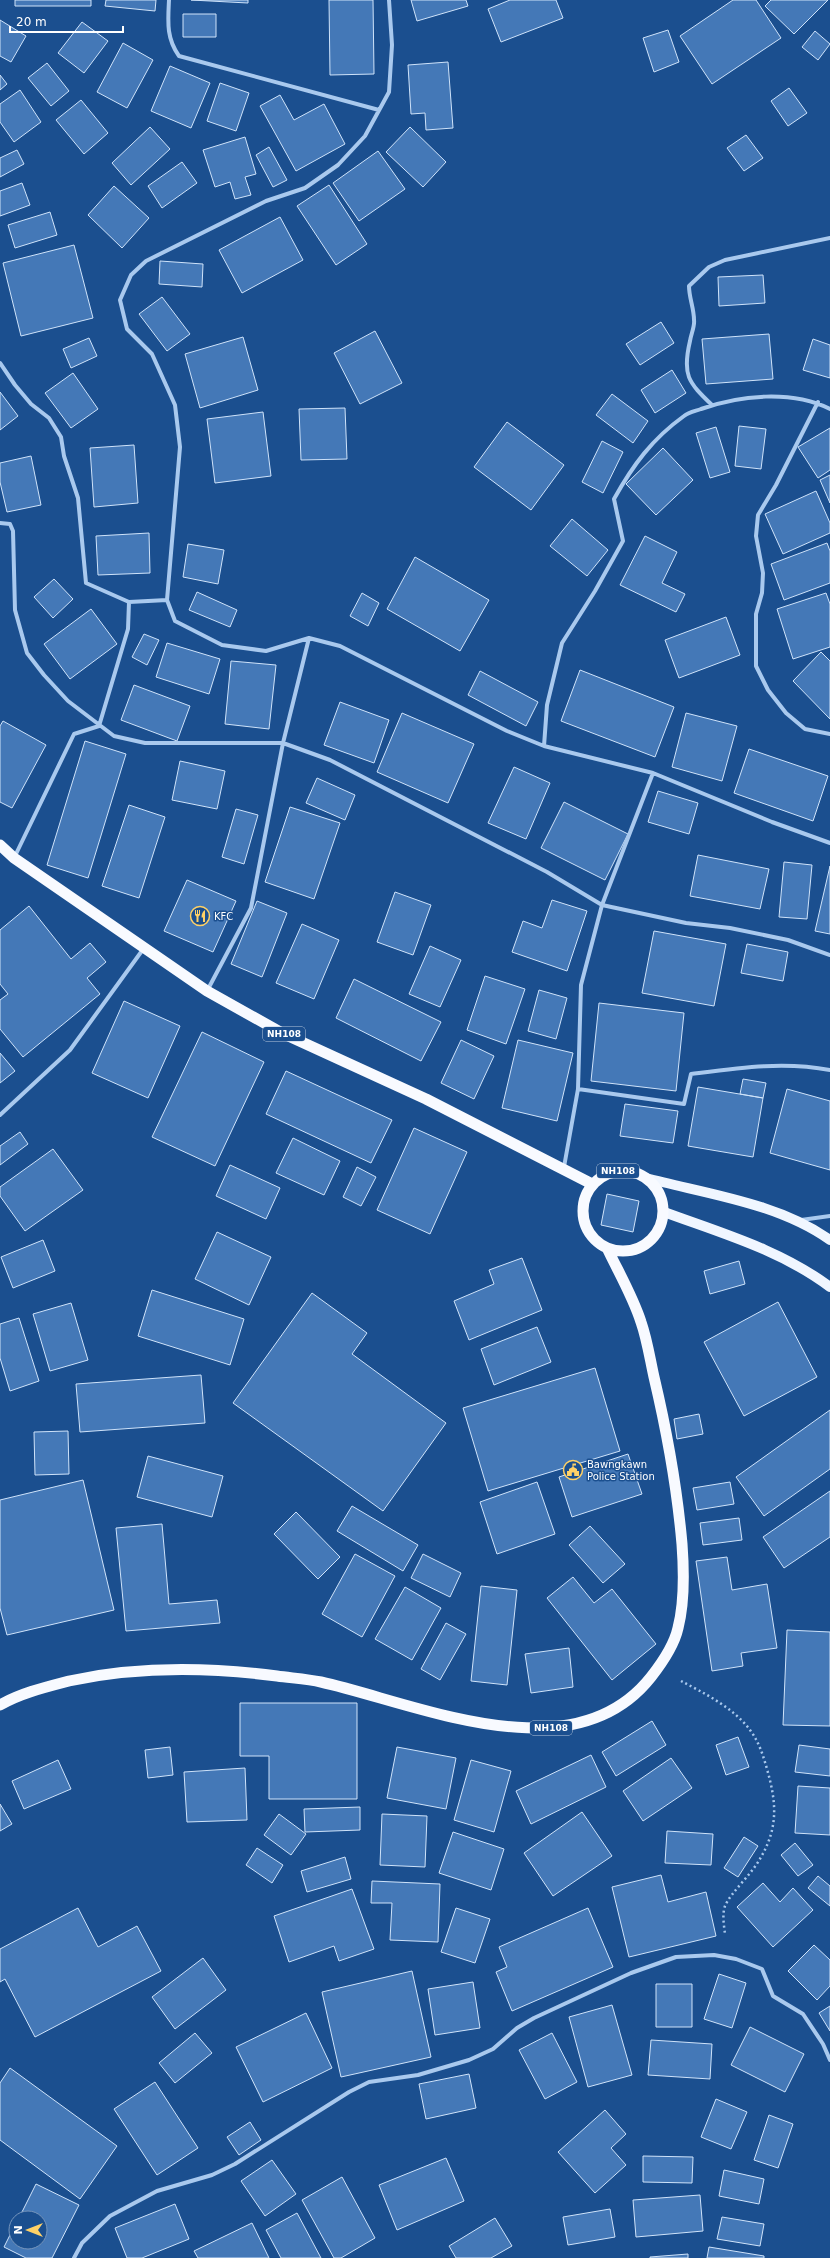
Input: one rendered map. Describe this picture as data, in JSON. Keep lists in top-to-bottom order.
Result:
{
  "streets": {
    "highway": ["NH108"]
  },
  "places": {
    "restaurant": ["KFC"],
    "public building": ["Bawngkawn Police Station"]
  },
  "scale_bar": "20 m",
  "north": "left"
}
